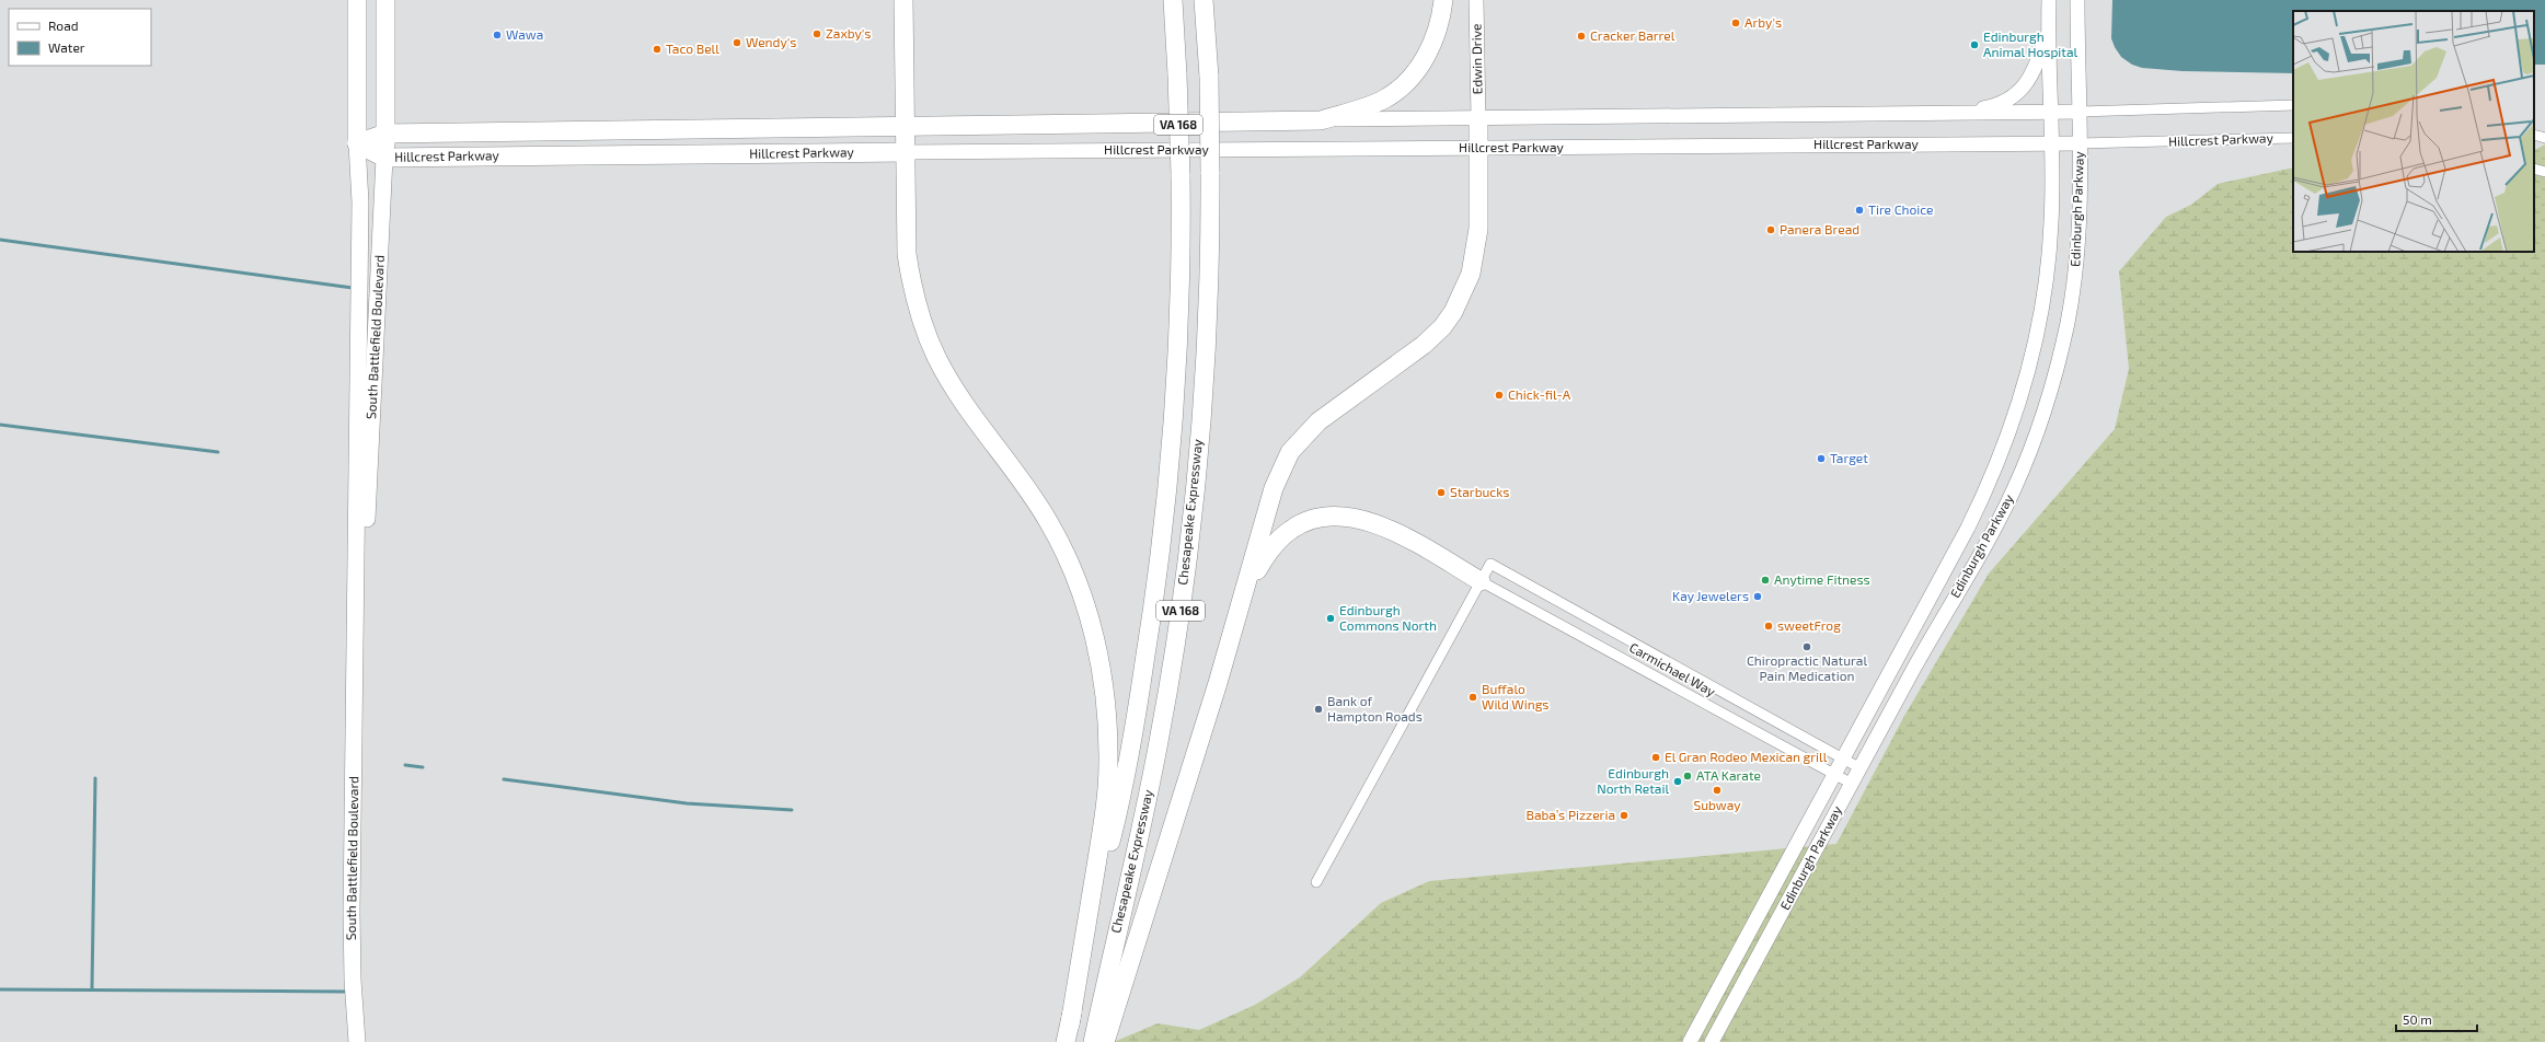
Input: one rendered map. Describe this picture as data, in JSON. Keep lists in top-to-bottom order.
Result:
{
  "streets": {
    "highway": [
      "VA 168",
      "Hillcrest Parkway",
      "South Battlefield Boulevard",
      "Chesapeake Expressway"
    ],
    "main road": ["Edwin Drive", "Edinburgh Parkway"],
    "street": ["Carmichael Way"]
  },
  "crossings": [
    ["Edwin Drive", "Hillcrest Parkway"],
    ["Hillcrest Parkway", "Edinburgh Parkway"],
    ["Hillcrest Parkway", "South Battlefield Boulevard"],
    ["Edinburgh Parkway", "Carmichael Way"]
  ],
  "places": [
    "Arby's",
    "Zaxby's",
    "Wawa",
    "Cracker Barrel",
    "Wendy's",
    "Edinburgh Animal Hospital",
    "Taco Bell",
    "Tire Choice",
    "Panera Bread",
    "Chick-fil-A",
    "Target",
    "Starbucks",
    "Anytime Fitness",
    "Kay Jewelers",
    "Edinburgh Commons North",
    "sweetFrog",
    "Chiropractic Natural Pain Medication",
    "Buffalo Wild Wings",
    "Bank of Hampton Roads",
    "El Gran Rodeo Mexican grill",
    "ATA Karate",
    "Edinburgh North Retail",
    "Subway",
    "Baba’s Pizzeria"
  ],
  "legend": ["Road", "Water"],
  "scale_bar": "50 m"
}
